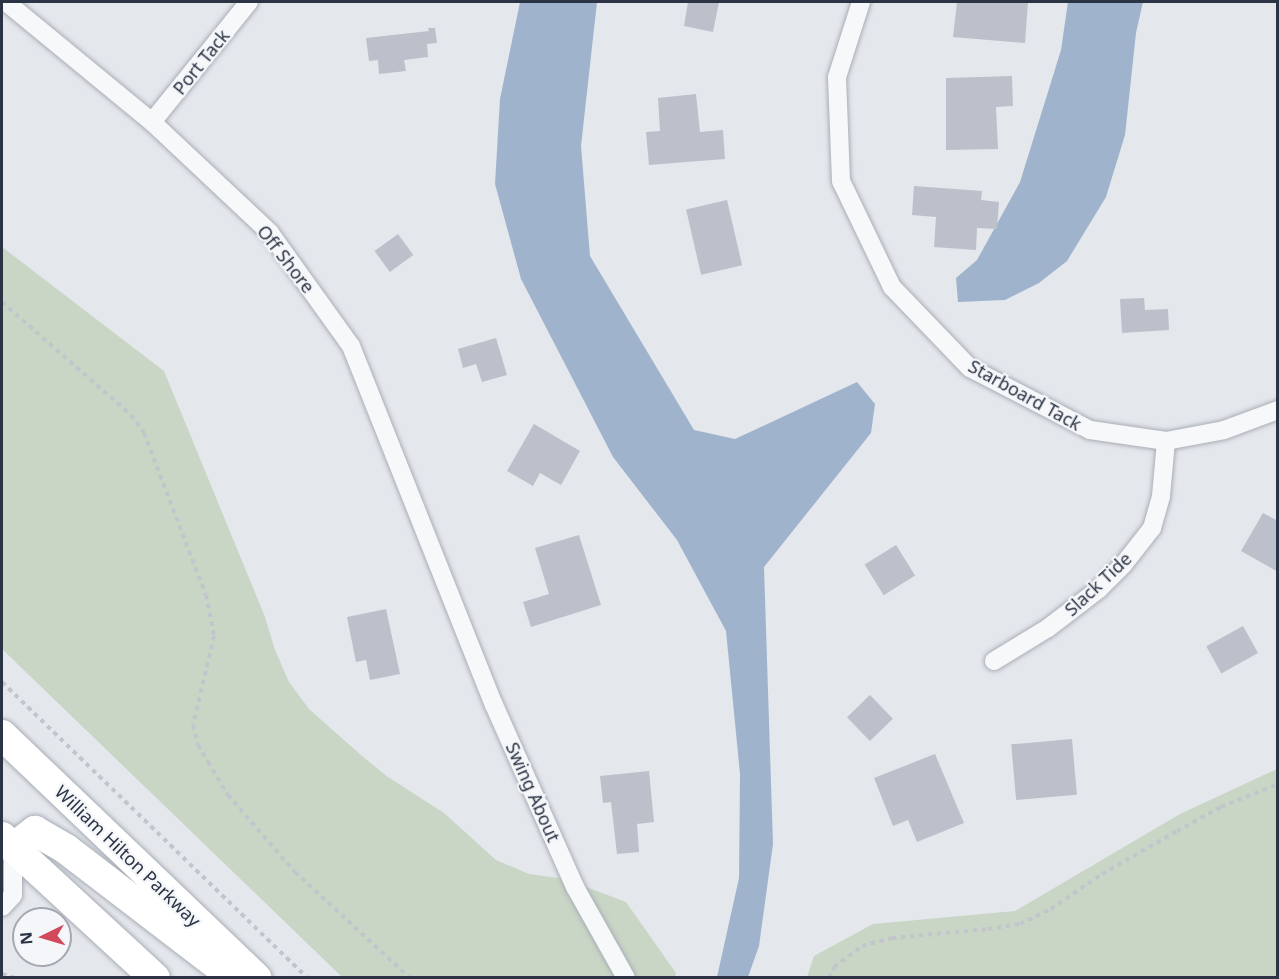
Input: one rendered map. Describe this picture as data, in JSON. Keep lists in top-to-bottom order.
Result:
{
  "streets": {
    "highway": ["William Hilton Parkway"],
    "street": [
      "Port Tack",
      "Off Shore",
      "Starboard Tack",
      "Slack Tide",
      "Swing About"
    ]
  },
  "crossings": [
    ["Port Tack", "Off Shore"],
    ["Off Shore", "Swing About"],
    ["Starboard Tack", "Slack Tide"]
  ],
  "north": "left"
}
